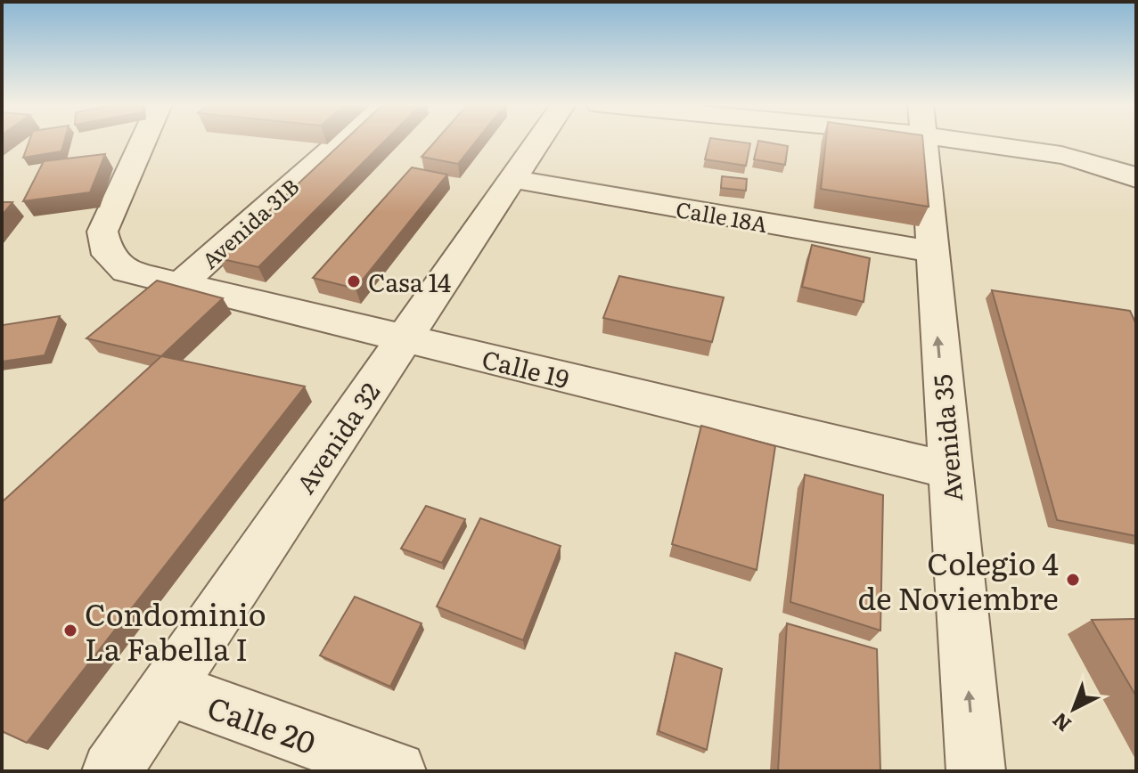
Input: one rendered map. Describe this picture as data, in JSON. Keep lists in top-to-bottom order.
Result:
{
  "streets": {
    "street": [
      "Calle 18A",
      "Avenida 31B",
      "Calle 19",
      "Avenida 32",
      "Avenida 35",
      "Calle 20"
    ]
  },
  "crossings": [
    ["Calle 18A", "Avenida 32"],
    ["Calle 18A", "Avenida 35"],
    ["Avenida 31B", "Calle 19"],
    ["Calle 19", "Avenida 32"],
    ["Calle 19", "Avenida 35"],
    ["Avenida 32", "Calle 20"]
  ],
  "one_way": ["Avenida 35"],
  "places": ["Casa 14", "Colegio 4 de Noviembre", "Condominio La Fabella I"],
  "north": "bottom left"
}
